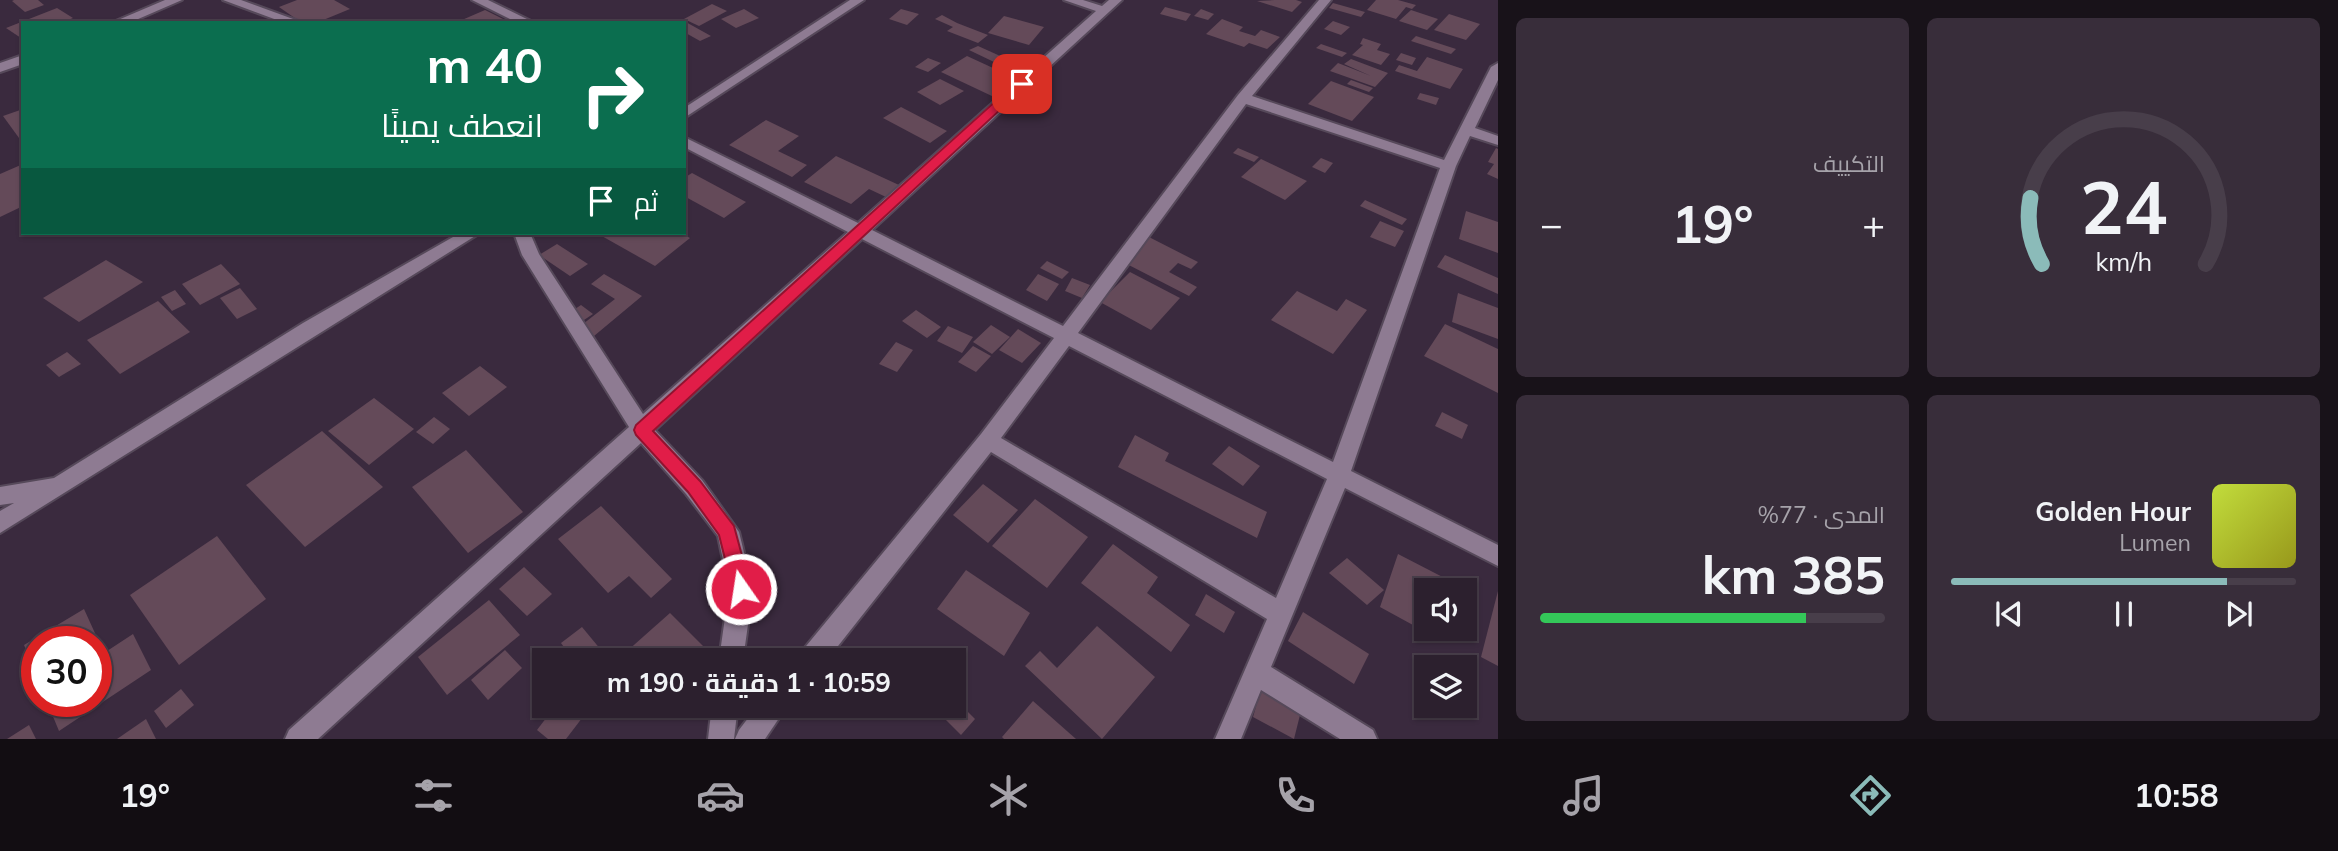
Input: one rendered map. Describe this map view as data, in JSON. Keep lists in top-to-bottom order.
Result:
{
  "page": {
    "tile": [
      "التكييف",
      ["المدى · 77%", "385 km"]
    ],
    "turn": ["40 m", "انعطف يمينًا"],
    "then": "ثم",
    "heat": ["−", "19°", "+"],
    "song": ["Golden Hour", "Lumen"],
    "limit": "30",
    "trip": "10:59 · 1 دقيقة · 190 m",
    "tabs": ["10:58", "19°"],
    "gauge": ["24", "km/h"]
  }
}
